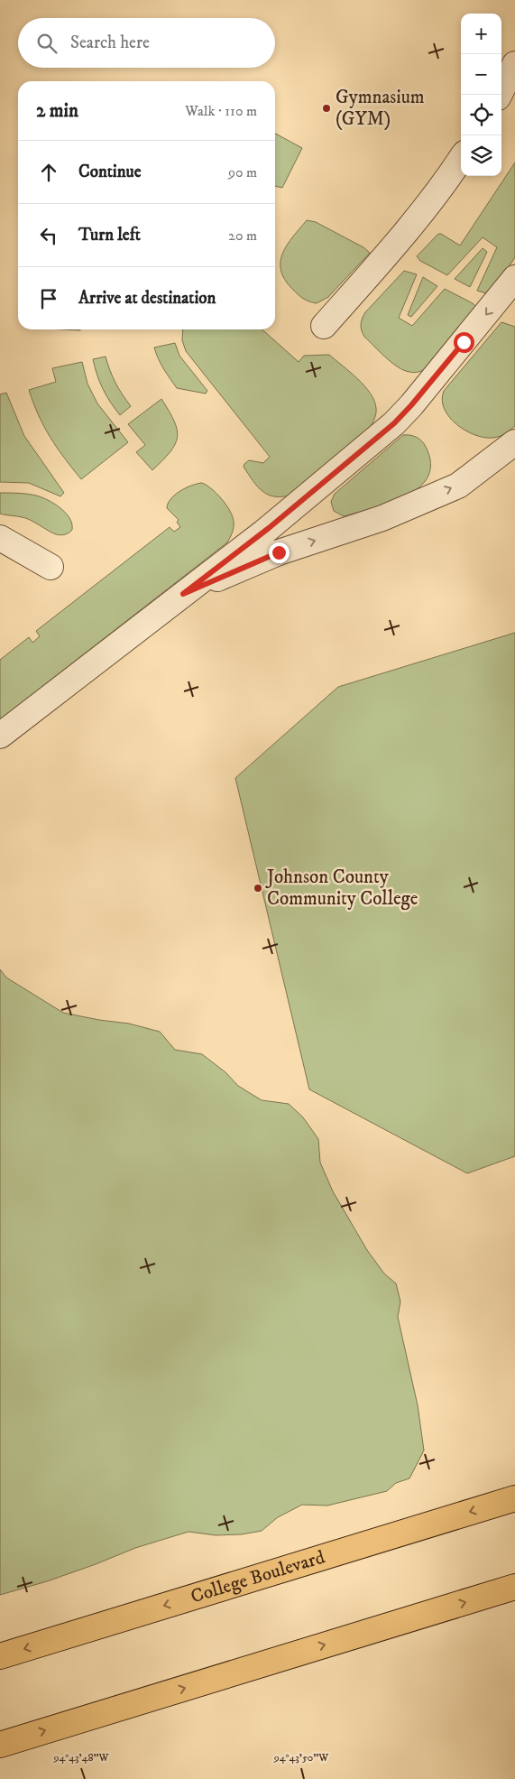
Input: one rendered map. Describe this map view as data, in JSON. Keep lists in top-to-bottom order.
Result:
{
  "streets": {
    "main road": ["College Boulevard"]
  },
  "places": ["Gymnasium (GYM)", "Johnson County Community College"],
  "page": {
    "map_buttons": ["+", "−"],
    "search": "Search here",
    "heading": ["2 min", "Walk · 110 m"],
    "list": [
      ["Continue", "90 m"],
      ["Turn left", "20 m"],
      "Arrive at destination"
    ]
  },
  "coordinates": ["94°43'48\"W", "94°43'50\"W"]
}
